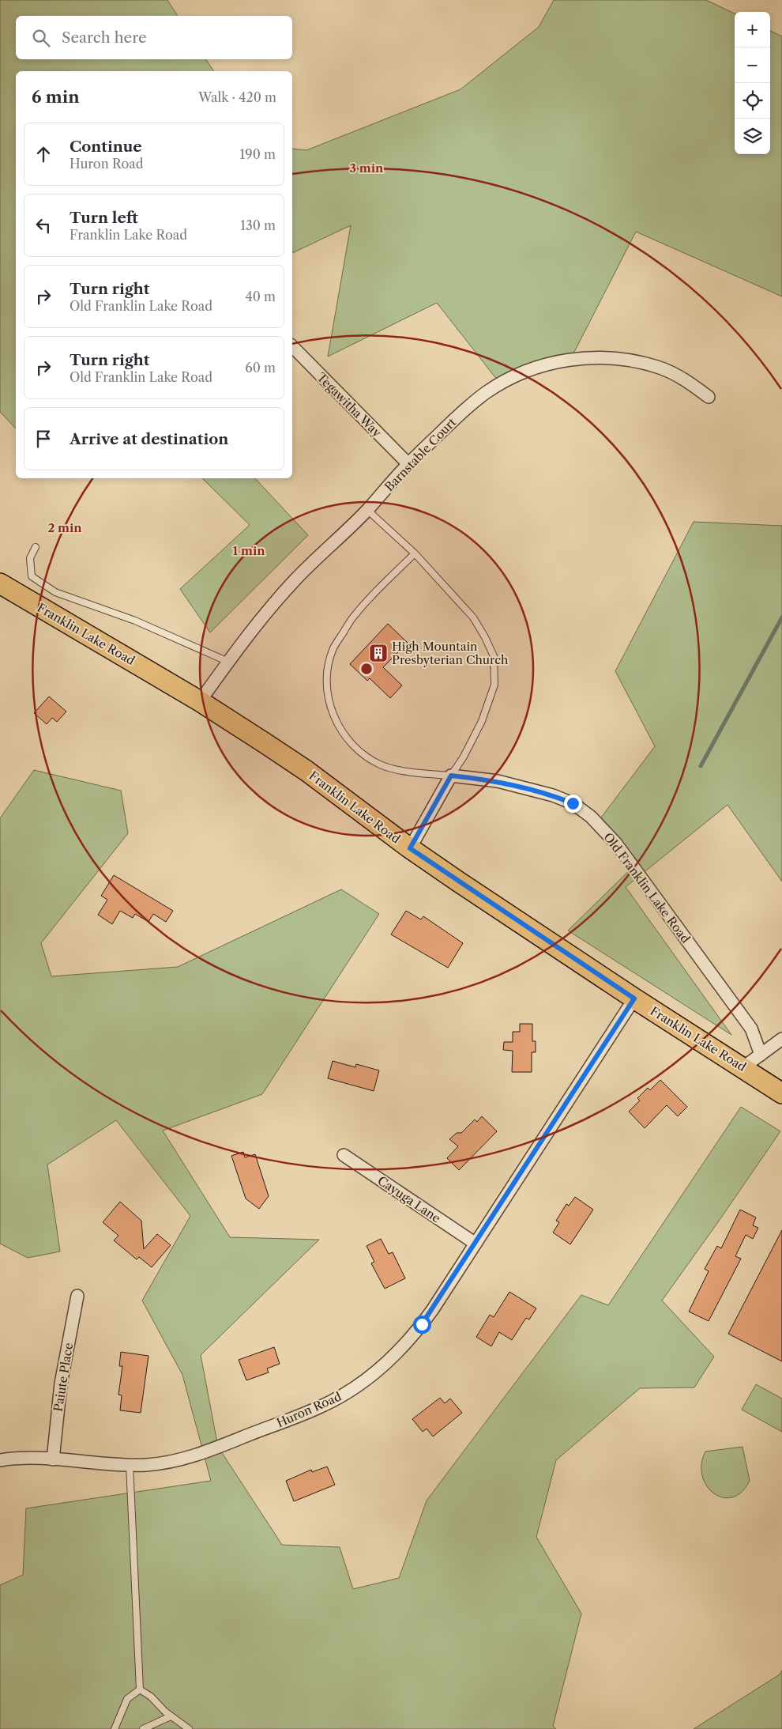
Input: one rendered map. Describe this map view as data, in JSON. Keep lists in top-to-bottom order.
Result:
{
  "streets": {
    "main road": ["Franklin Lake Road"],
    "street": [
      "Tegawitha Way",
      "Barnstable Court",
      "Old Franklin Lake Road",
      "Cayuga Lane",
      "Paiute Place",
      "Huron Road"
    ]
  },
  "crossings": [
    ["Tegawitha Way", "Barnstable Court"],
    ["Barnstable Court", "Franklin Lake Road"],
    ["Franklin Lake Road", "Huron Road"],
    ["Cayuga Lane", "Huron Road"],
    ["Paiute Place", "Huron Road"]
  ],
  "places": {
    "building": ["High Mountain Presbyterian Church"]
  },
  "page": {
    "map_buttons": ["+", "−"],
    "search": "Search here",
    "heading": ["6 min", "Walk · 420 m"],
    "list": [
      ["Continue", "Huron Road", "190 m"],
      ["Turn left", "Franklin Lake Road", "130 m"],
      ["Turn right", "Old Franklin Lake Road", "40 m"],
      ["Turn right", "Old Franklin Lake Road", "60 m"],
      "Arrive at destination"
    ]
  },
  "rings": ["3 min", "2 min", "1 min"]
}
